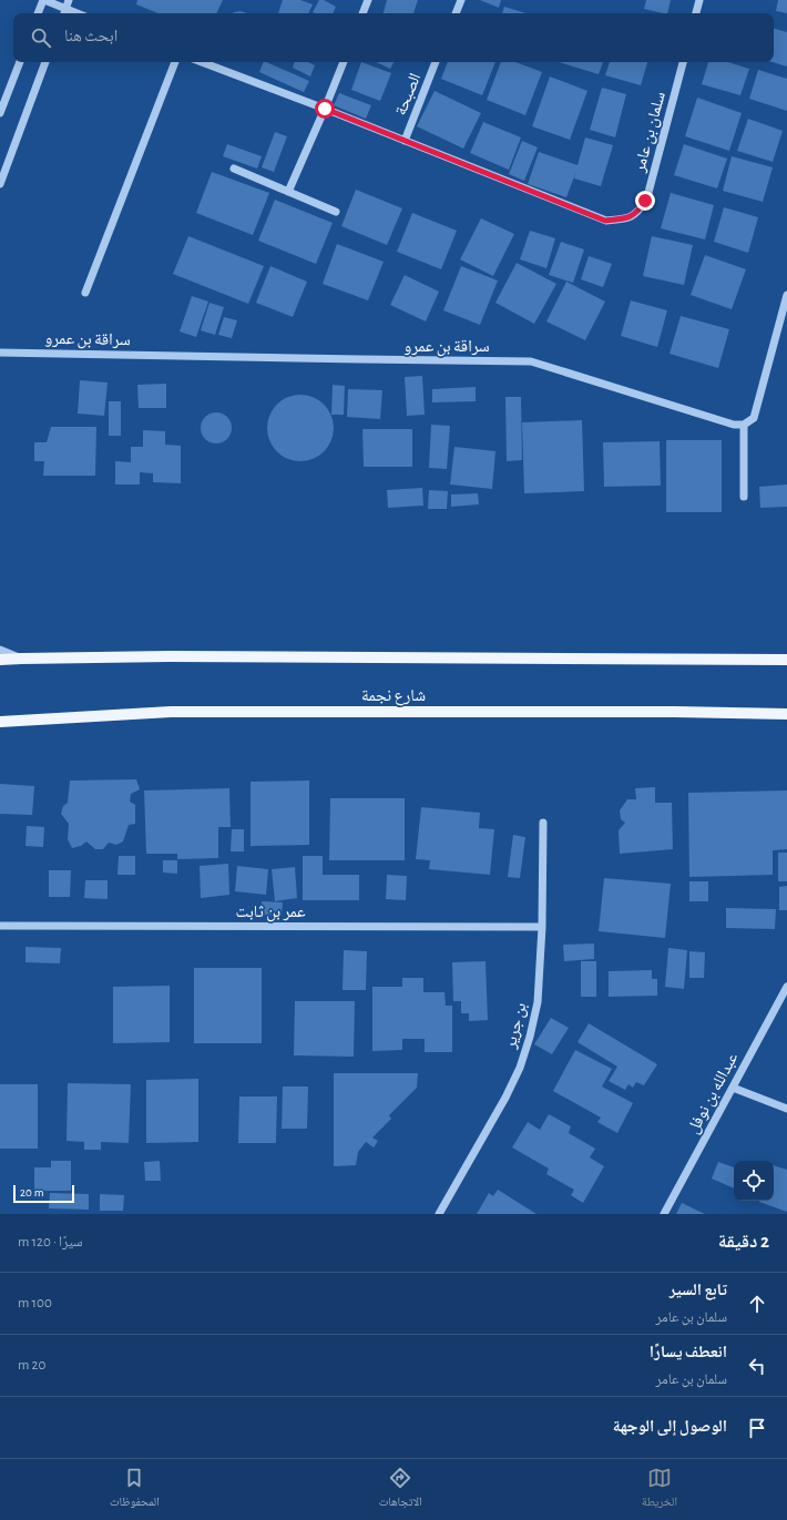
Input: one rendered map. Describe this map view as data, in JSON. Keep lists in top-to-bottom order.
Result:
{
  "streets": {
    "main road": ["شارع نجمة"],
    "street": [
      "الصبحة",
      "سلمان بن عامر",
      "سراقة بن عمرو",
      "عمر بن ثابت",
      "بن جرير",
      "عبدالله بن نوفل"
    ]
  },
  "crossings": [
    ["الصبحة", "سلمان بن عامر"],
    ["عمر بن ثابت", "بن جرير"]
  ],
  "scale_bar": "20 m",
  "page": {
    "search": "ابحث هنا",
    "scale": "20 m",
    "heading": ["2 دقيقة", "سيرًا · 120 m"],
    "list": [
      ["تابع السير", "سلمان بن عامر", "100 m"],
      ["انعطف يسارًا", "سلمان بن عامر", "20 m"],
      "الوصول إلى الوجهة"
    ],
    "nav": ["الخريطة", "الاتجاهات", "المحفوظات"]
  }
}
